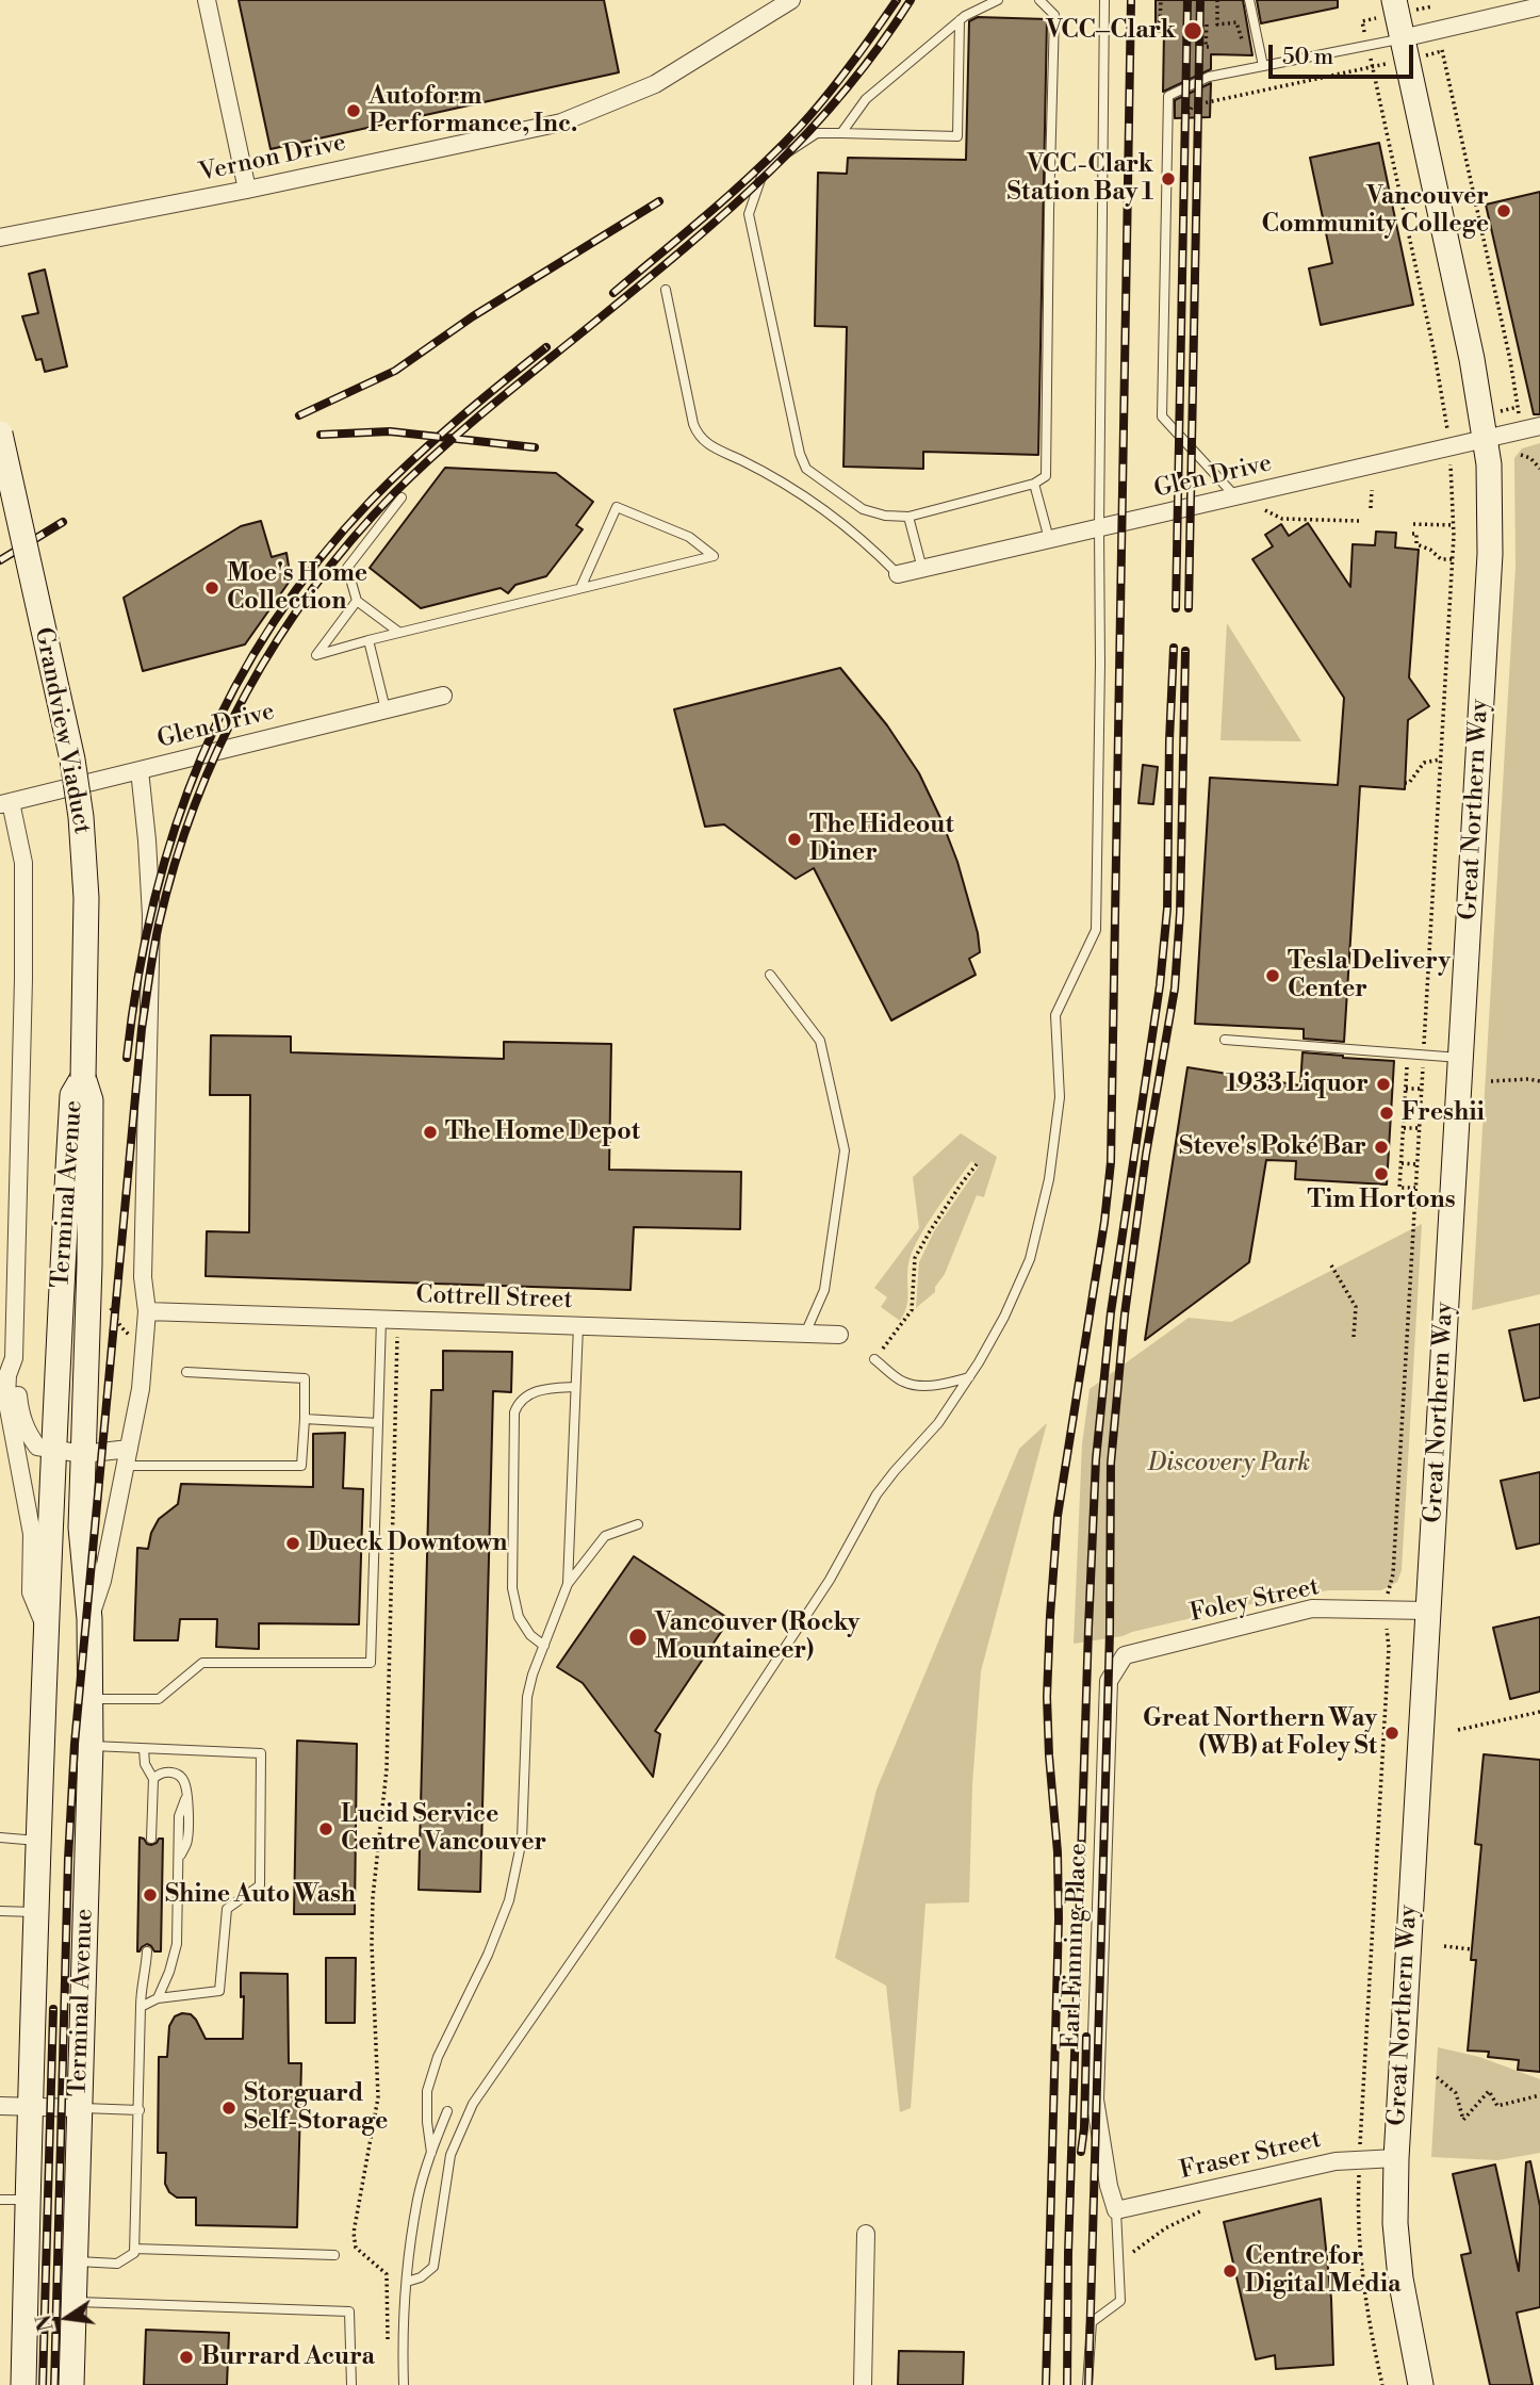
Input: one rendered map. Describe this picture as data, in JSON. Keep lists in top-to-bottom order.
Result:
{
  "streets": {
    "main road": ["Grandview Viaduct", "Great Northern Way", "Terminal Avenue"],
    "street": [
      "Vernon Drive",
      "Glen Drive",
      "Cottrell Street",
      "Foley Street",
      "Earl Finning Place",
      "Fraser Street"
    ]
  },
  "crossings": [
    ["Glen Drive", "Great Northern Way"],
    ["Glen Drive", "Terminal Avenue"],
    ["Grandview Viaduct", "Terminal Avenue"],
    ["Great Northern Way", "Foley Street"],
    ["Great Northern Way", "Fraser Street"],
    ["Terminal Avenue", "Cottrell Street"],
    ["Foley Street", "Earl Finning Place"],
    ["Earl Finning Place", "Fraser Street"]
  ],
  "parks": ["Discovery Park"],
  "places": [
    "VCC–Clark",
    "Autoform Performance, Inc.",
    "VCC-Clark Station Bay 1",
    "Vancouver Community College",
    "Moe's Home Collection",
    "The Hideout Diner",
    "Tesla Delivery Center",
    "1933 Liquor",
    "Freshii",
    "The Home Depot",
    "Steve's Poké Bar",
    "Tim Hortons",
    "Dueck Downtown",
    "Vancouver (Rocky Mountaineer)",
    "Great Northern Way (WB) at Foley St",
    "Lucid Service Centre Vancouver",
    "Shine Auto Wash",
    "Storguard Self-Storage",
    "Centre for Digital Media",
    "Burrard Acura"
  ],
  "scale_bar": "50 m",
  "north": "left"
}
